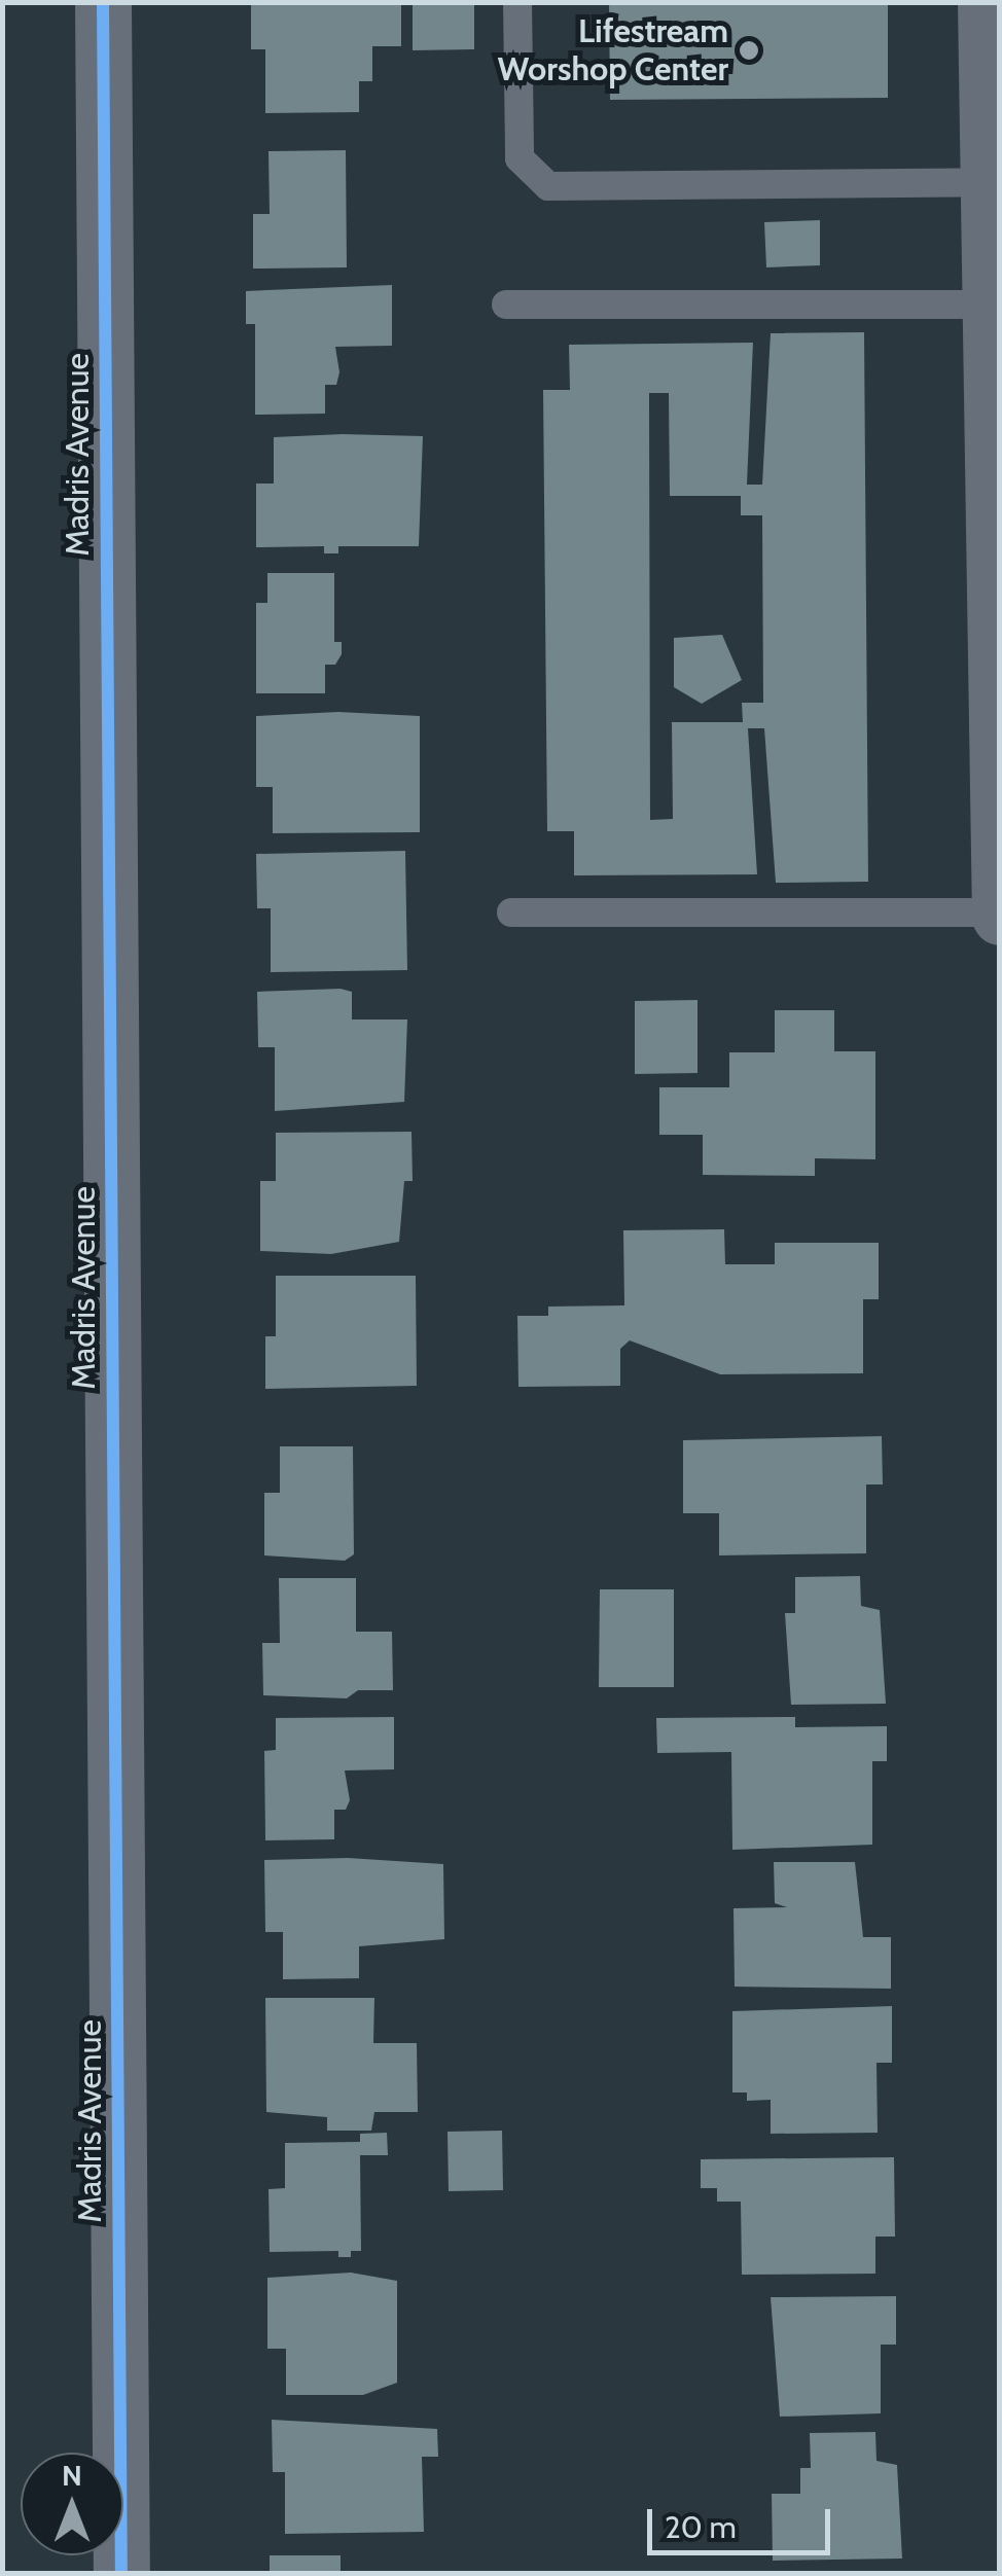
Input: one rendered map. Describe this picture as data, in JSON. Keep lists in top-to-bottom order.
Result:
{
  "streets": {
    "street": ["Madris Avenue"]
  },
  "places": ["Lifestream Worshop Center"],
  "scale_bar": "20 m",
  "north": "top"
}
